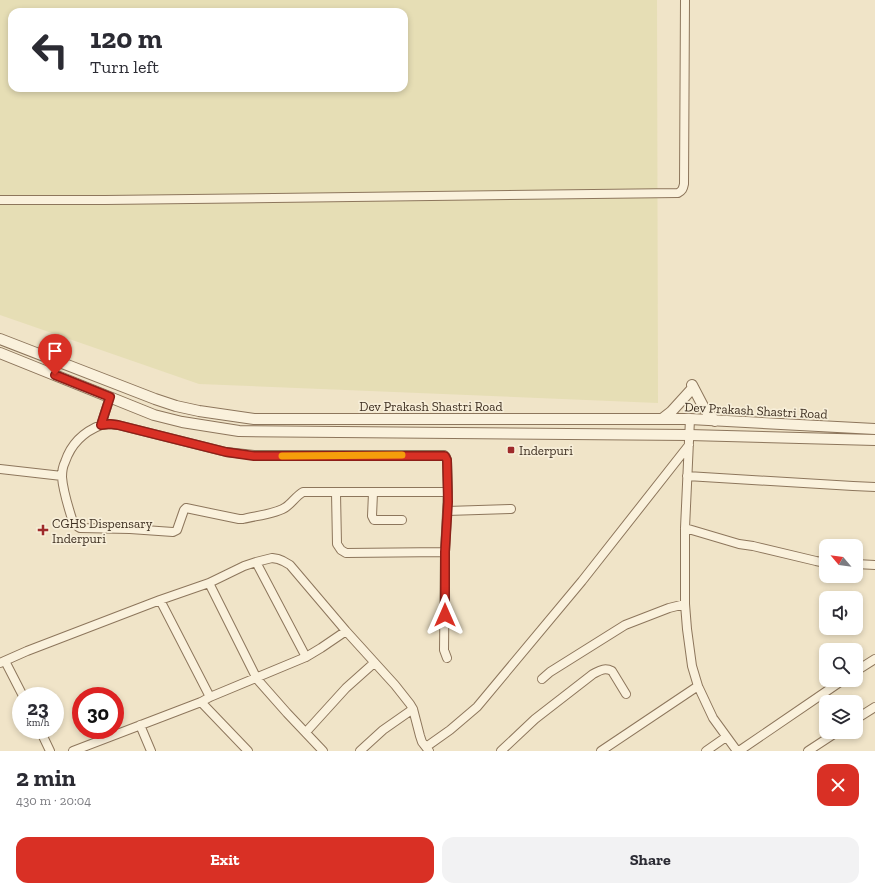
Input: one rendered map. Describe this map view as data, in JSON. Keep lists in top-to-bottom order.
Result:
{
  "streets": {
    "street": ["Dev Prakash Shastri Road"]
  },
  "places": {
    "transit": ["Inderpuri"],
    "health": ["CGHS Dispensary Inderpuri"]
  },
  "north": "top left",
  "page": {
    "turn": ["120 m", "Turn left"],
    "speed": "23 km/h",
    "limit": "30",
    "heading": ["2 min", "430 m · 20:04"],
    "buttons": ["Exit", "Share"]
  }
}
